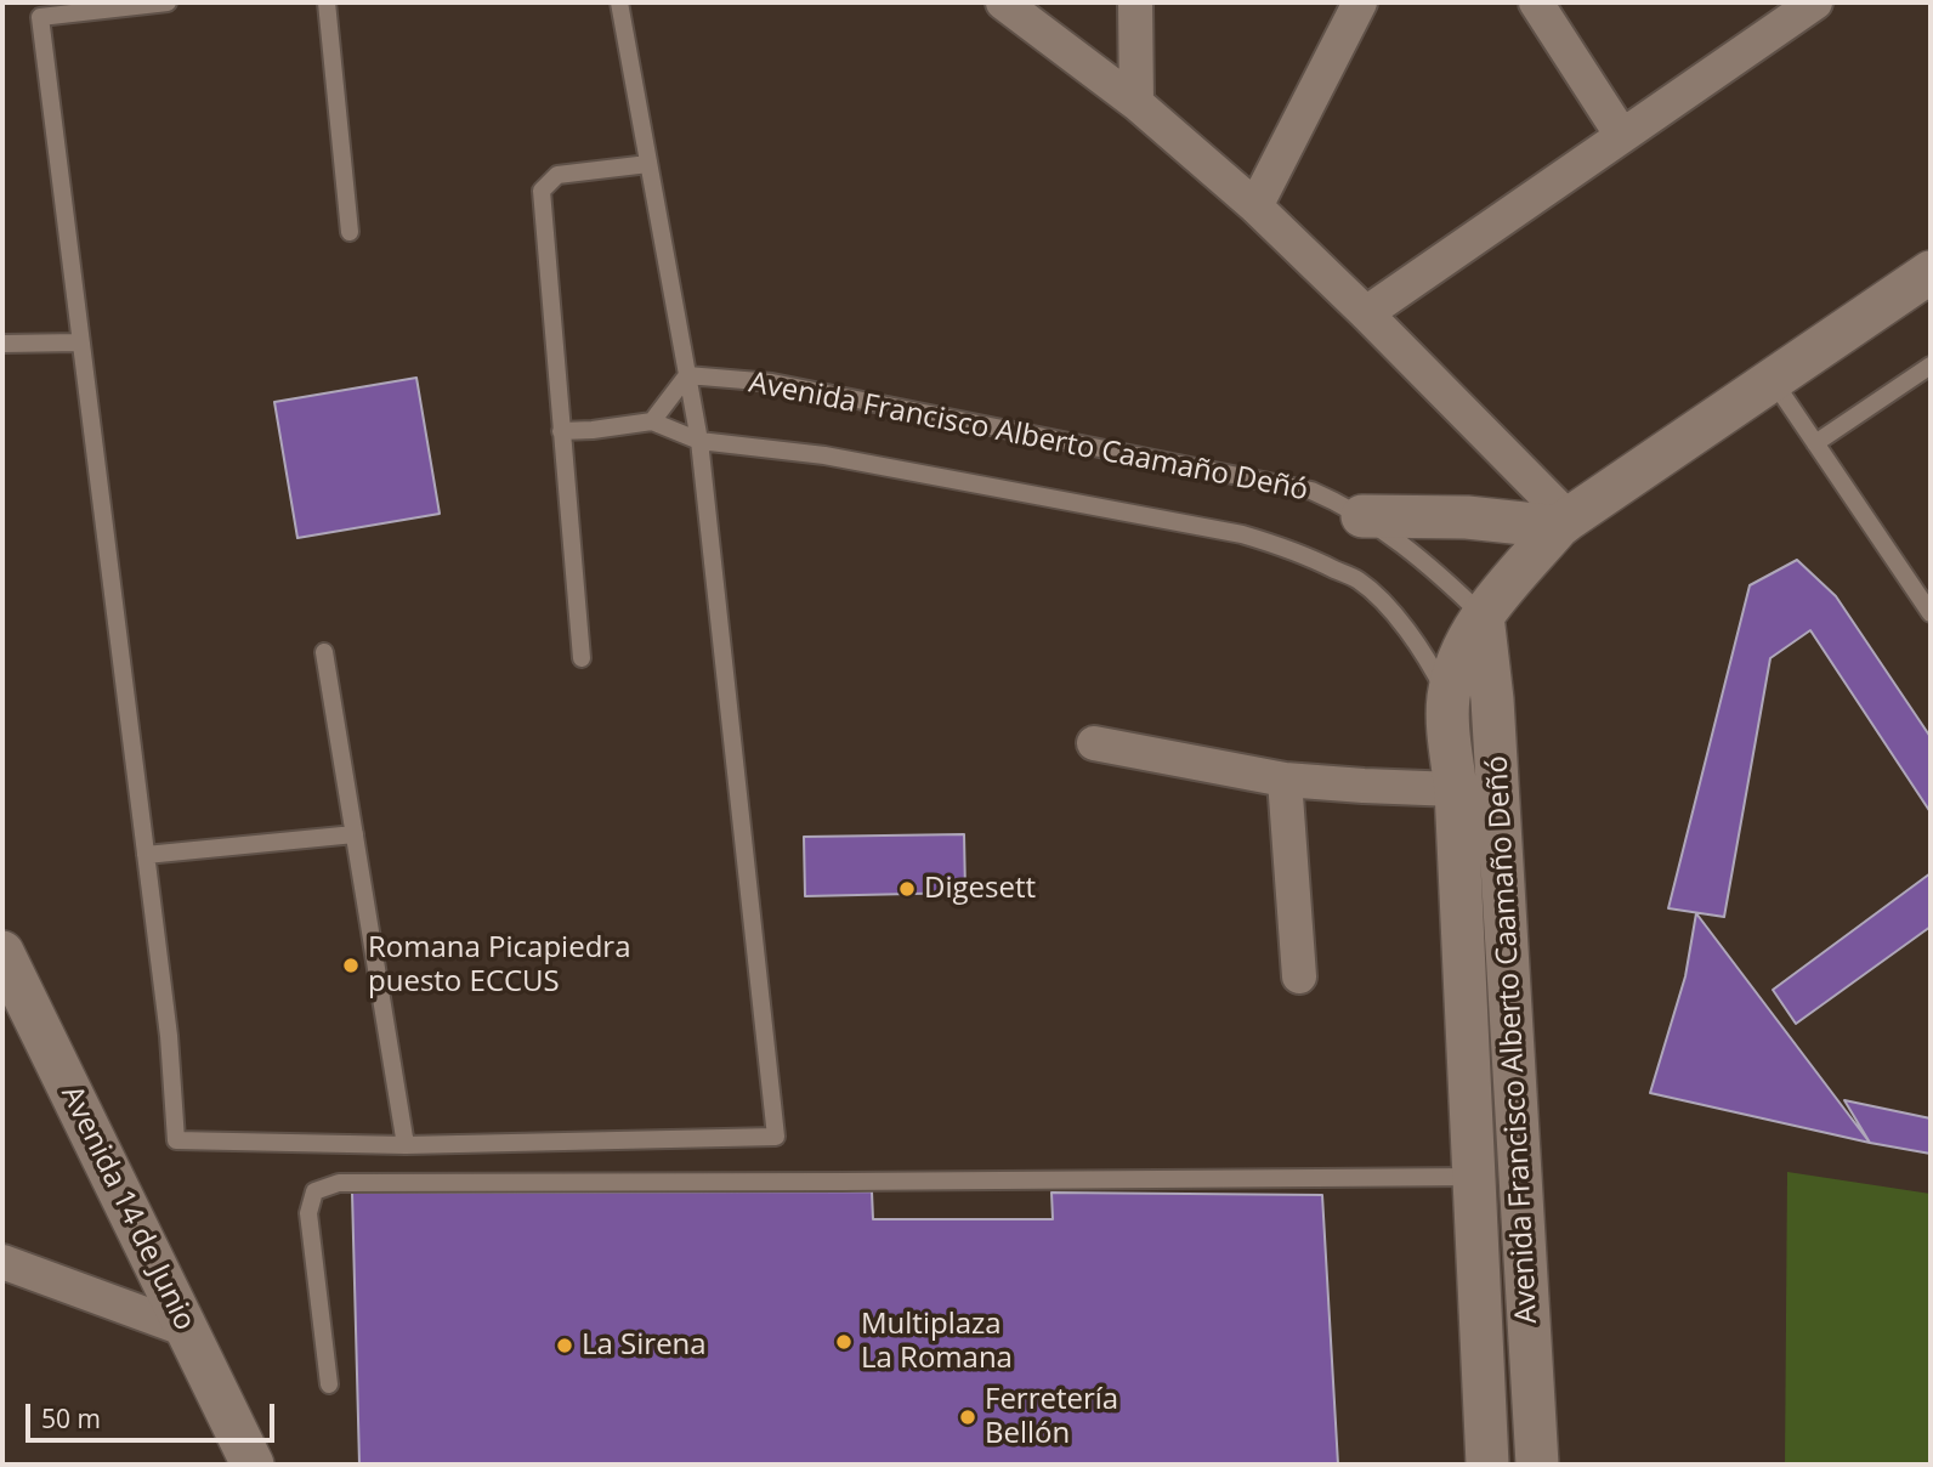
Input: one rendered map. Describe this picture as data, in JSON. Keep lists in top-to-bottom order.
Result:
{
  "streets": {
    "street": ["Avenida Francisco Alberto Caamaño Deñó", "Avenida 14 de Junio"]
  },
  "places": [
    "Digesett",
    "Romana Picapiedra puesto ECCUS",
    "Multiplaza La Romana",
    "La Sirena",
    "Ferretería Bellón"
  ],
  "scale_bar": "50 m"
}
